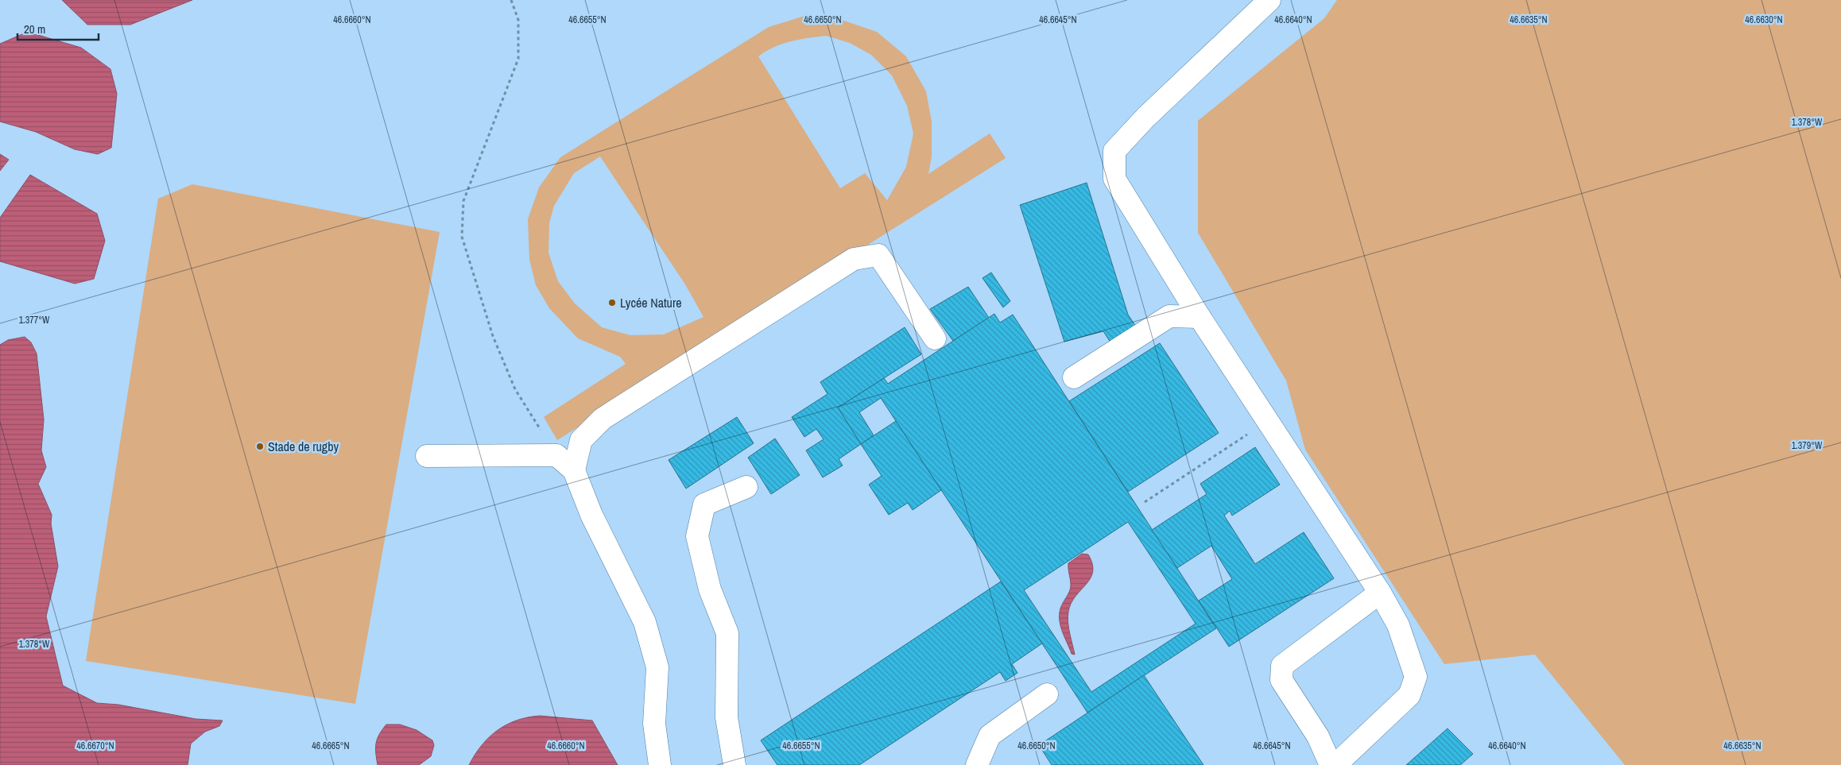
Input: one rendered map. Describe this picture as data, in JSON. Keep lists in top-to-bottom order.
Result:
{
  "places": ["Lycée Nature", "Stade de rugby"],
  "scale_bar": "20 m",
  "coordinates": [
    "46.6660°N",
    "46.6655°N",
    "46.6650°N",
    "46.6645°N",
    "46.6640°N",
    "46.6635°N",
    "46.6630°N",
    "1.378°W",
    "1.377°W",
    "1.379°W",
    "46.6670°N",
    "46.6665°N"
  ]
}
